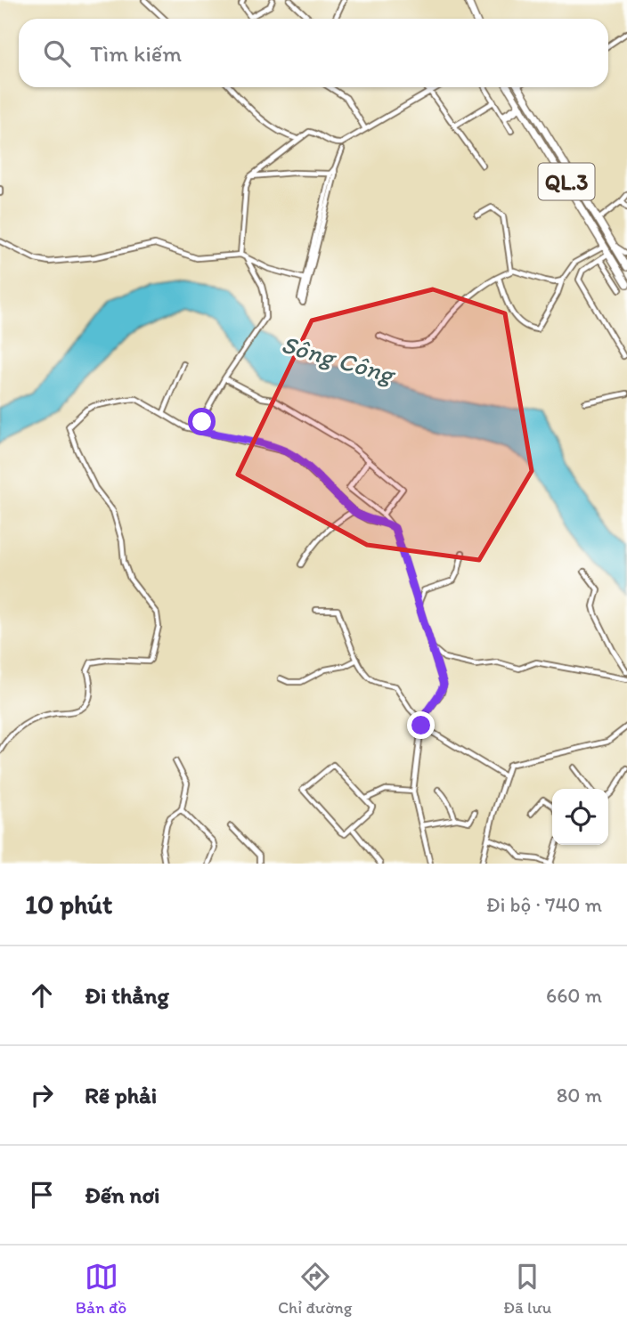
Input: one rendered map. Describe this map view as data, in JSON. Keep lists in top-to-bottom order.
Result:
{
  "streets": {
    "highway": ["QL.3"]
  },
  "water": ["Sông Công"],
  "page": {
    "search": "Tìm kiếm",
    "heading": ["10 phút", "Đi bộ · 740 m"],
    "list": [
      ["Đi thẳng", "660 m"],
      ["Rẽ phải", "80 m"],
      "Đến nơi"
    ],
    "nav": ["Bản đồ", "Chỉ đường", "Đã lưu"]
  }
}
